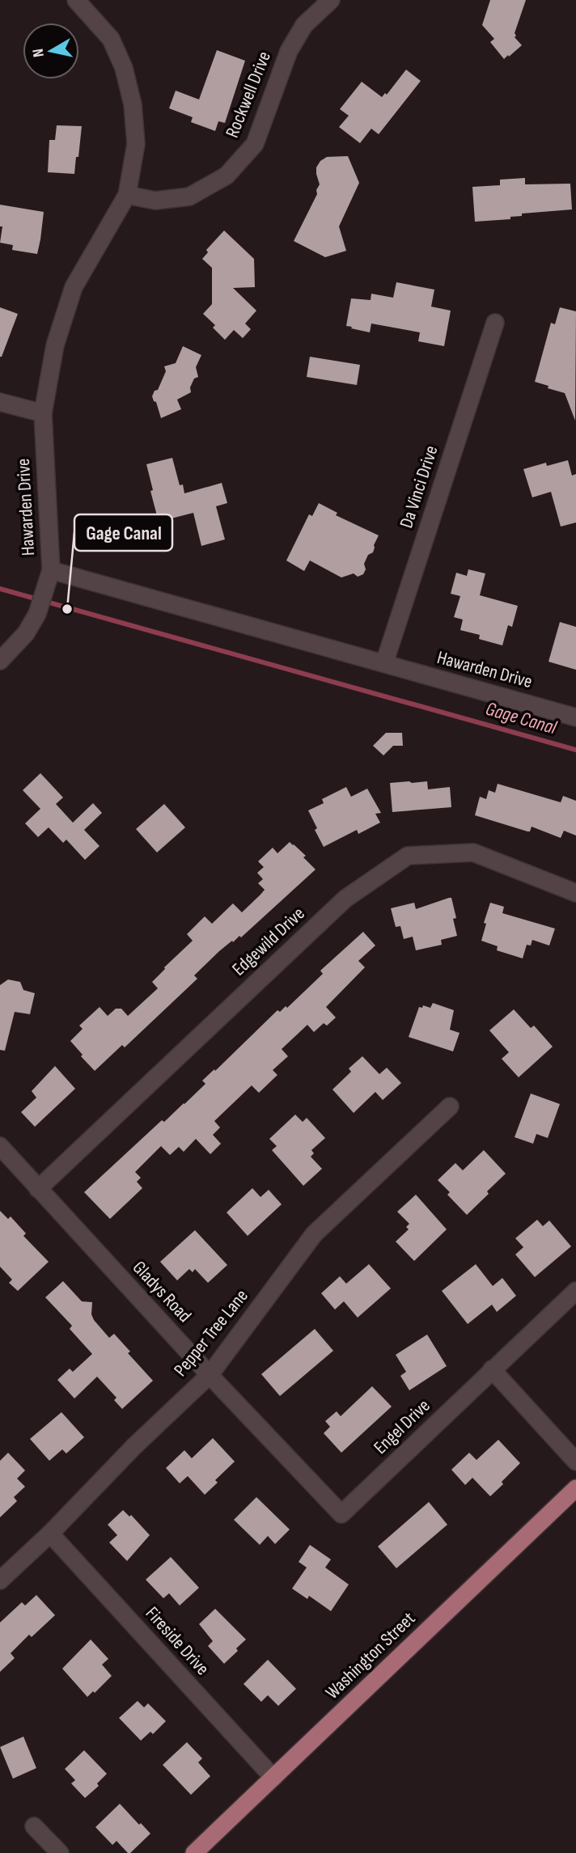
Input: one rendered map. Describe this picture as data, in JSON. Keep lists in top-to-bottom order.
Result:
{
  "streets": {
    "main road": ["Washington Street"],
    "street": [
      "Rockwell Drive",
      "Da Vinci Drive",
      "Hawarden Drive",
      "Edgewild Drive",
      "Gladys Road",
      "Pepper Tree Lane",
      "Engel Drive",
      "Fireside Drive"
    ]
  },
  "crossings": [
    ["Rockwell Drive", "Hawarden Drive"],
    ["Da Vinci Drive", "Hawarden Drive"],
    ["Edgewild Drive", "Gladys Road"],
    ["Gladys Road", "Pepper Tree Lane"],
    ["Gladys Road", "Engel Drive"],
    ["Pepper Tree Lane", "Fireside Drive"],
    ["Fireside Drive", "Washington Street"]
  ],
  "water": ["Gage Canal"],
  "places": ["Gage Canal"],
  "north": "left"
}
